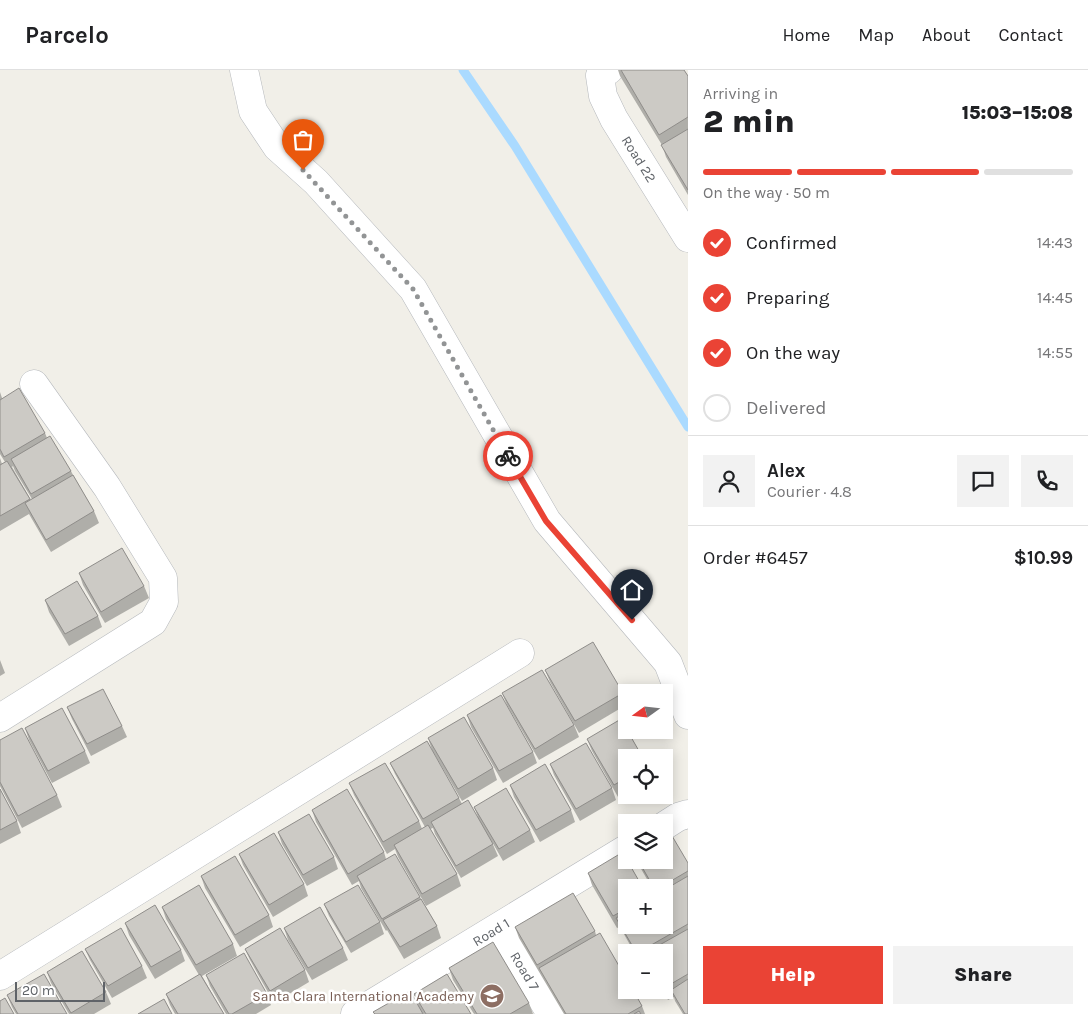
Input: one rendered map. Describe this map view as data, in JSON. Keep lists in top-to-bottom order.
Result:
{
  "streets": {
    "street": ["Road 22", "Road 1", "Road 7"]
  },
  "crossings": [
    ["Road 1", "Road 7"]
  ],
  "places": {
    "school or university": ["Santa Clara International Academy"]
  },
  "scale_bar": "20 m",
  "north": "left",
  "page": {
    "header": "Parcelo",
    "nav": [
      "Home",
      "Map",
      "About",
      "Contact"
    ],
    "heading": ["2 min", "Arriving in", "15:03–15:08"],
    "panel": [
      "Alex",
      "Courier · 4.8",
      "Order #6457",
      "$10.99"
    ],
    "bar": "On the way · 50 m",
    "list": [
      ["Confirmed", "14:43"],
      ["Preparing", "14:45"],
      ["On the way", "14:55"],
      "Delivered"
    ],
    "map_buttons": ["+", "−"],
    "buttons": ["Help", "Share"],
    "scale": "20 m"
  }
}
